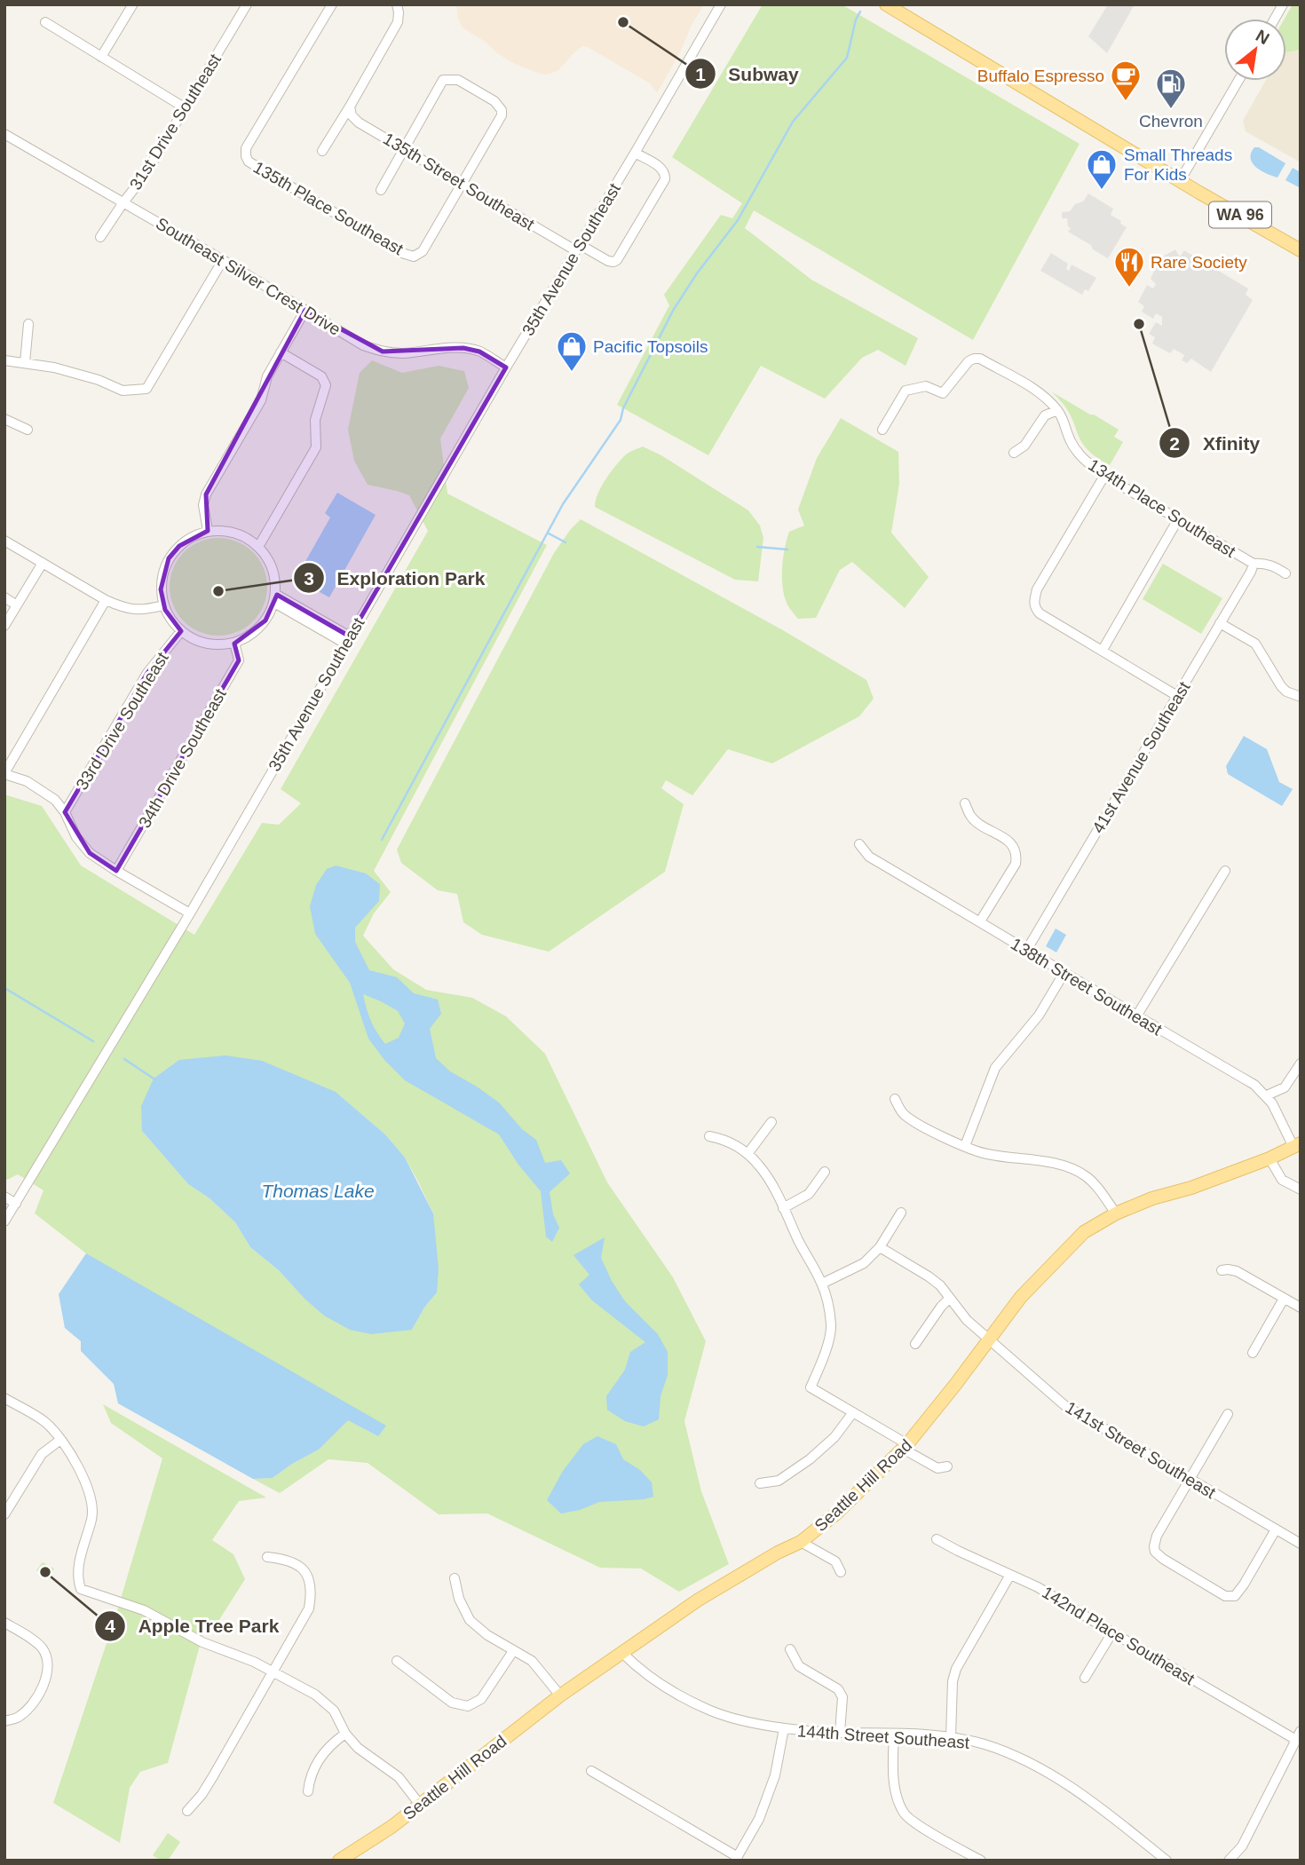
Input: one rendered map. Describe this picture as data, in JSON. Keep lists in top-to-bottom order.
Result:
{
  "streets": {
    "main road": ["WA 96", "Seattle Hill Road"],
    "street": [
      "31st Drive Southeast",
      "135th Street Southeast",
      "135th Place Southeast",
      "35th Avenue Southeast",
      "Southeast Silver Crest Drive",
      "134th Place Southeast",
      "33rd Drive Southeast",
      "41st Avenue Southeast",
      "34th Drive Southeast",
      "138th Street Southeast",
      "141st Street Southeast",
      "142nd Place Southeast",
      "144th Street Southeast"
    ]
  },
  "crossings": [
    ["31st Drive Southeast", "Southeast Silver Crest Drive"],
    ["135th Street Southeast", "135th Place Southeast"],
    ["135th Street Southeast", "35th Avenue Southeast"],
    ["35th Avenue Southeast", "Southeast Silver Crest Drive"],
    ["134th Place Southeast", "41st Avenue Southeast"],
    ["33rd Drive Southeast", "34th Drive Southeast"],
    ["41st Avenue Southeast", "138th Street Southeast"],
    ["138th Street Southeast", "Seattle Hill Road"],
    ["141st Street Southeast", "Seattle Hill Road"],
    ["Seattle Hill Road", "144th Street Southeast"]
  ],
  "water": ["Thomas Lake"],
  "places": {
    "other": [
      "Subway",
      "Xfinity",
      "Exploration Park",
      "Apple Tree Park"
    ],
    "cafe": ["Buffalo Espresso"],
    "fuel station": ["Chevron"],
    "shop": ["Small Threads For Kids", "Pacific Topsoils"],
    "restaurant": ["Rare Society"]
  },
  "north": "top right"
}
